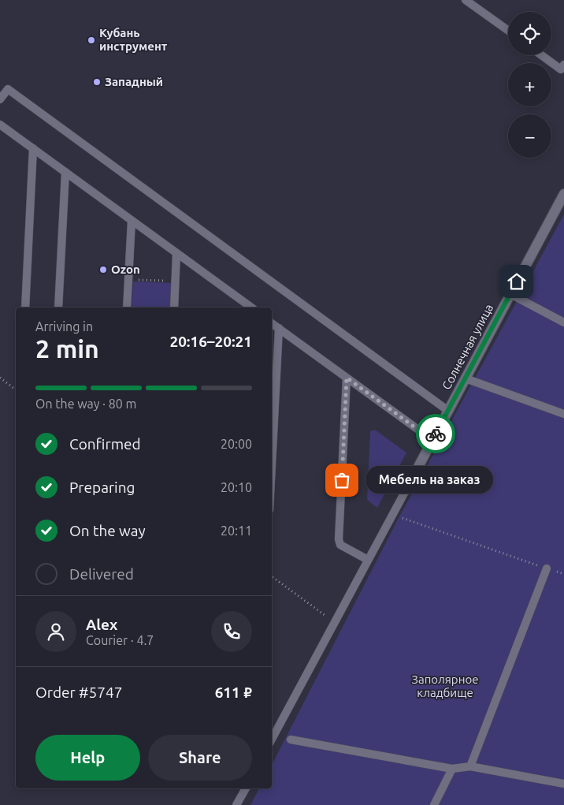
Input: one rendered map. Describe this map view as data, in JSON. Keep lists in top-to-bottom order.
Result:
{
  "streets": {
    "street": ["Солнечная улица"]
  },
  "parks": ["Заполярное кладбище"],
  "places": [
    "Кубань инструмент",
    "Западный",
    "Ozon",
    "Мебель на заказ"
  ],
  "page": {
    "map_buttons": ["+", "−"],
    "heading": ["2 min", "Arriving in", "20:16–20:21"],
    "panel": [
      "Alex",
      "Courier · 4.7",
      "Order #5747",
      "611 ₽"
    ],
    "bar": "On the way · 80 m",
    "list": [
      ["Confirmed", "20:00"],
      ["Preparing", "20:10"],
      ["On the way", "20:11"],
      "Delivered"
    ],
    "bubble": "Мебель на заказ",
    "buttons": ["Help", "Share"]
  }
}
